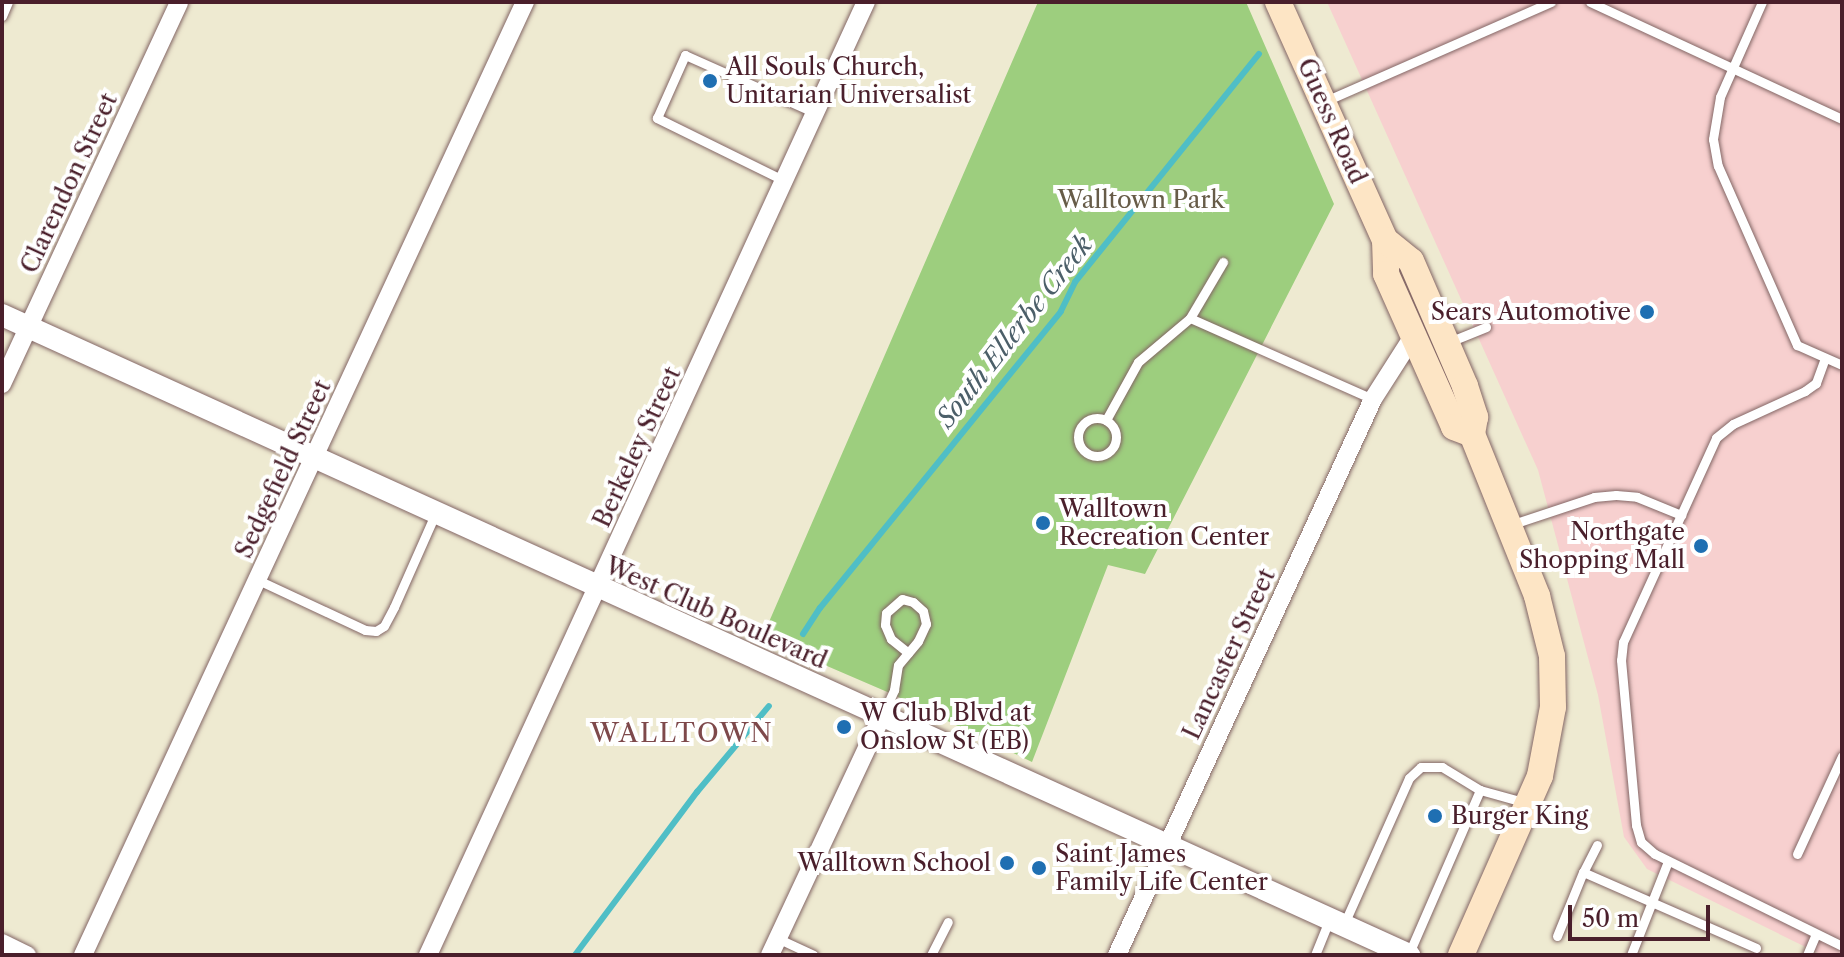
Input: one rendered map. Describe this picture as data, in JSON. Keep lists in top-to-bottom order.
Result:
{
  "streets": {
    "main road": ["Guess Road"],
    "street": [
      "Clarendon Street",
      "Berkeley Street",
      "Sedgefield Street",
      "West Club Boulevard",
      "Lancaster Street"
    ]
  },
  "crossings": [
    ["Guess Road", "Lancaster Street"],
    ["Clarendon Street", "West Club Boulevard"],
    ["Berkeley Street", "West Club Boulevard"],
    ["Sedgefield Street", "West Club Boulevard"],
    ["West Club Boulevard", "Lancaster Street"]
  ],
  "districts": ["WALLTOWN"],
  "water": ["South Ellerbe Creek"],
  "parks": ["Walltown Park"],
  "places": [
    "All Souls Church, Unitarian Universalist",
    "Sears Automotive",
    "Walltown Recreation Center",
    "Northgate Shopping Mall",
    "W Club Blvd at Onslow St (EB)",
    "Burger King",
    "Walltown School",
    "Saint James Family Life Center"
  ],
  "scale_bar": "50 m"
}
